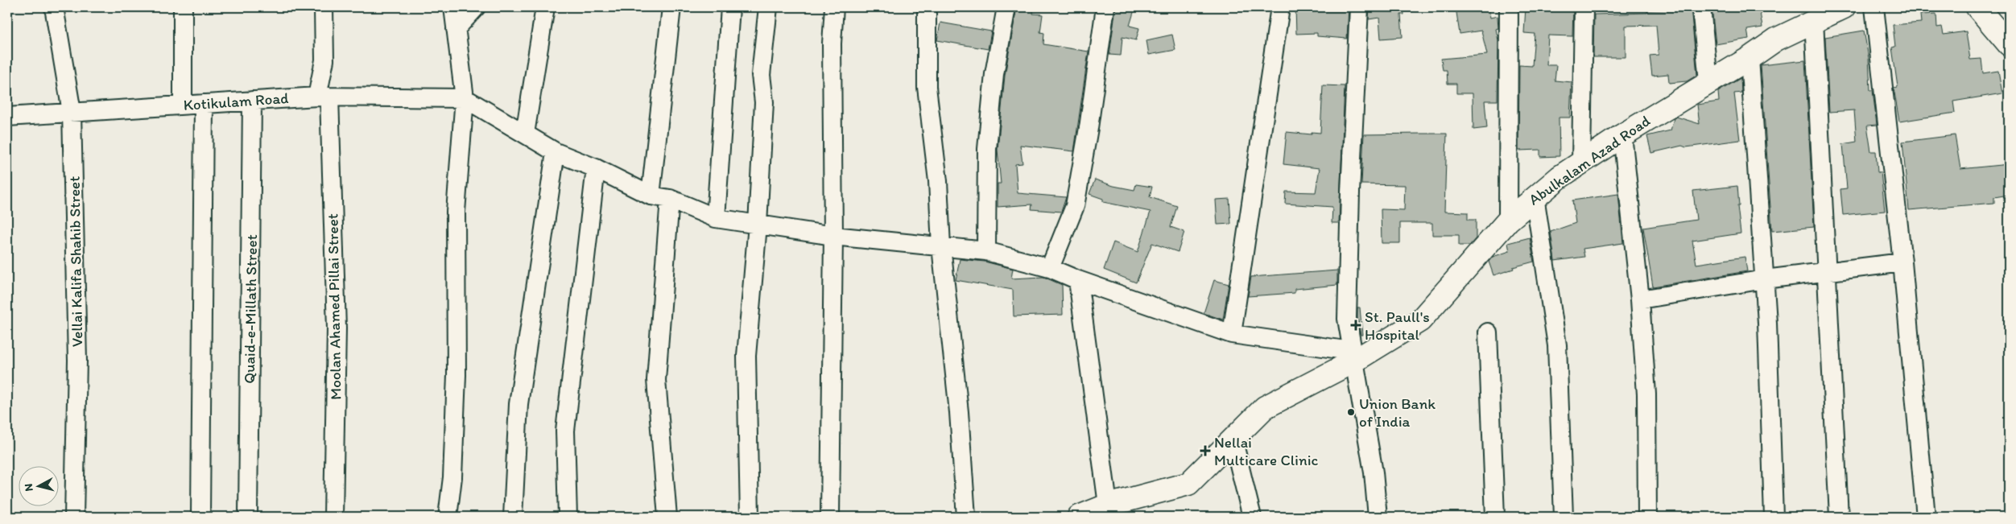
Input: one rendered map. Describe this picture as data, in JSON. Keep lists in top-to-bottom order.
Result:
{
  "streets": {
    "main road": ["Abulkalam Azad Road"],
    "street": [
      "Kotikulam Road",
      "Vellai Kalifa Shahib Street",
      "Moolan Ahamed Pillai Street",
      "Quaid-e-Millath Street"
    ]
  },
  "crossings": [
    ["Kotikulam Road", "Vellai Kalifa Shahib Street"],
    ["Kotikulam Road", "Moolan Ahamed Pillai Street"],
    ["Kotikulam Road", "Quaid-e-Millath Street"]
  ],
  "places": {
    "health": ["St. Paull's Hospital", "Nellai Multicare Clinic"],
    "other": ["Union Bank of India"]
  },
  "north": "left"
}
